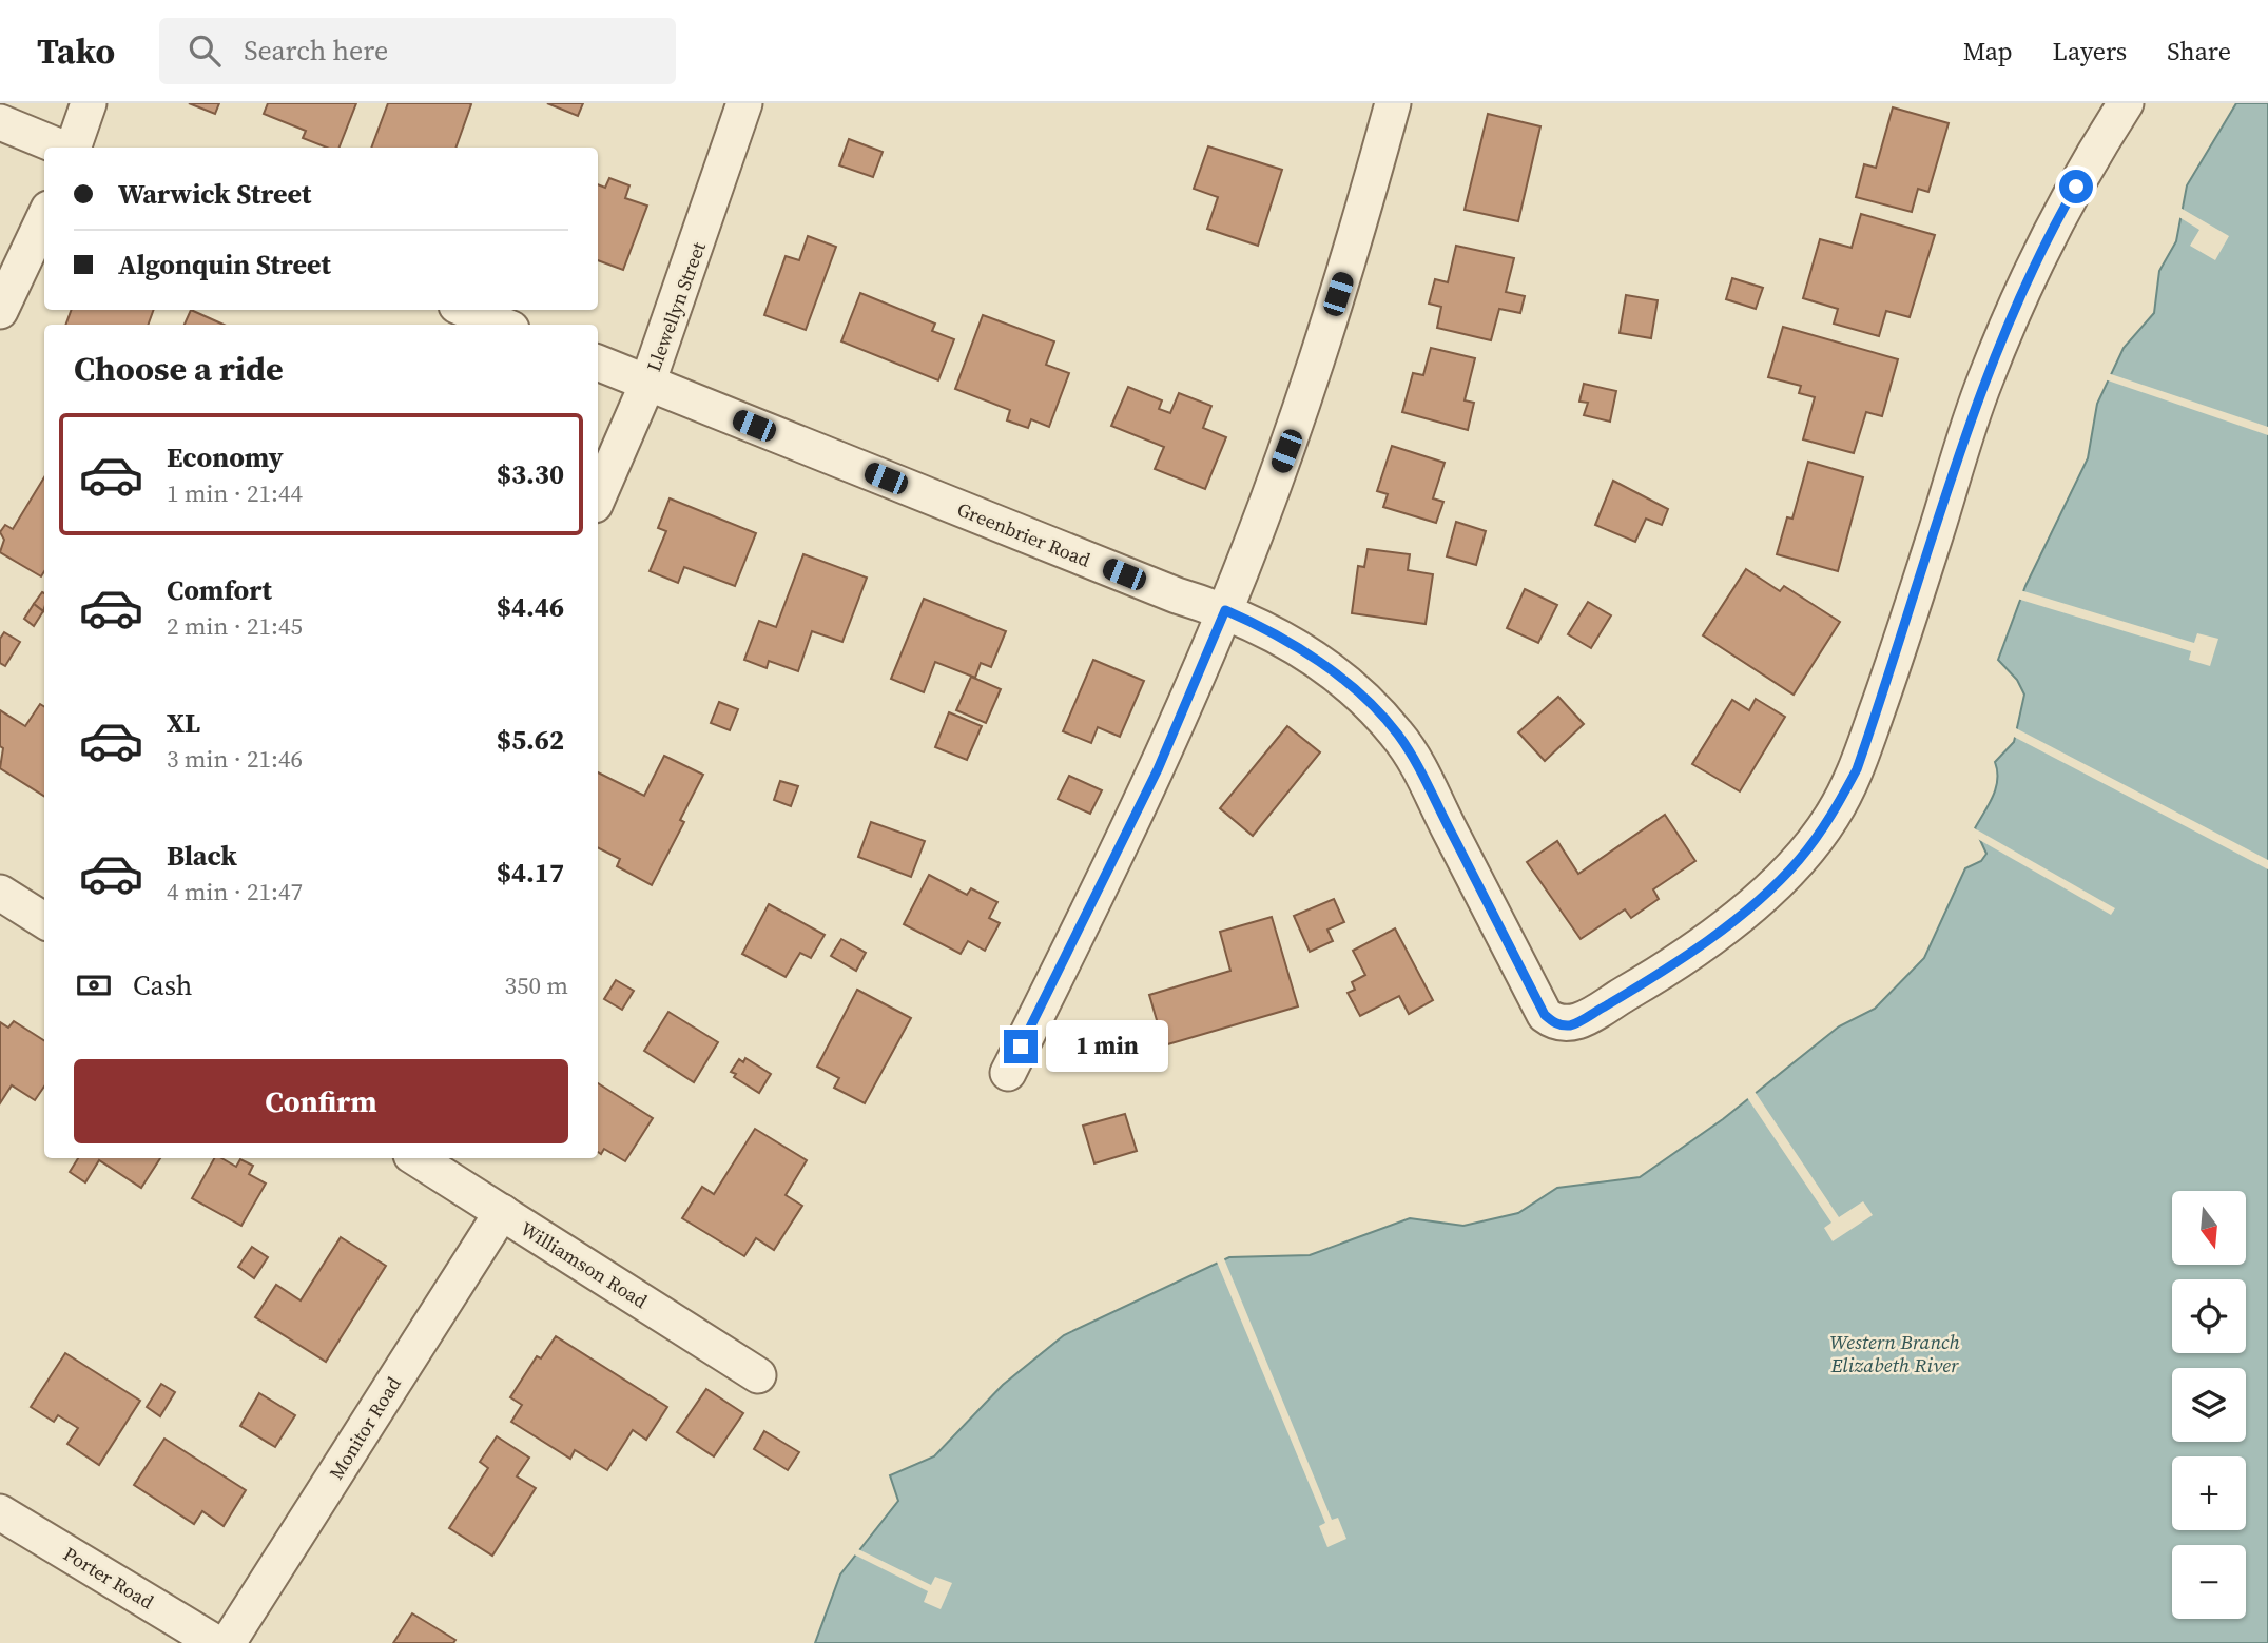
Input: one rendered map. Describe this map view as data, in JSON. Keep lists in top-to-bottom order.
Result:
{
  "streets": {
    "street": [
      "Llewellyn Street",
      "Greenbrier Road",
      "Williamson Road",
      "Monitor Road",
      "Porter Road"
    ]
  },
  "crossings": [
    ["Llewellyn Street", "Greenbrier Road"],
    ["Williamson Road", "Monitor Road"]
  ],
  "water": ["Western Branch Elizabeth River"],
  "north": "bottom",
  "page": {
    "header": "Tako",
    "search": "Search here",
    "nav": ["Map", "Layers", "Share"],
    "banner": ["Warwick Street", "Algonquin Street"],
    "heading": "Choose a ride",
    "list": [
      {
        "name": "Economy",
        "note": "1 min · 21:44",
        "value": "$3.30"
      },
      {
        "name": "Comfort",
        "note": "2 min · 21:45",
        "value": "$4.46"
      },
      {
        "name": "XL",
        "note": "3 min · 21:46",
        "value": "$5.62"
      },
      {
        "name": "Black",
        "note": "4 min · 21:47",
        "value": "$4.17"
      }
    ],
    "pay": ["Cash", "350 m"],
    "bubble": "1 min",
    "buttons": "Confirm",
    "map_buttons": ["+", "−"]
  }
}
